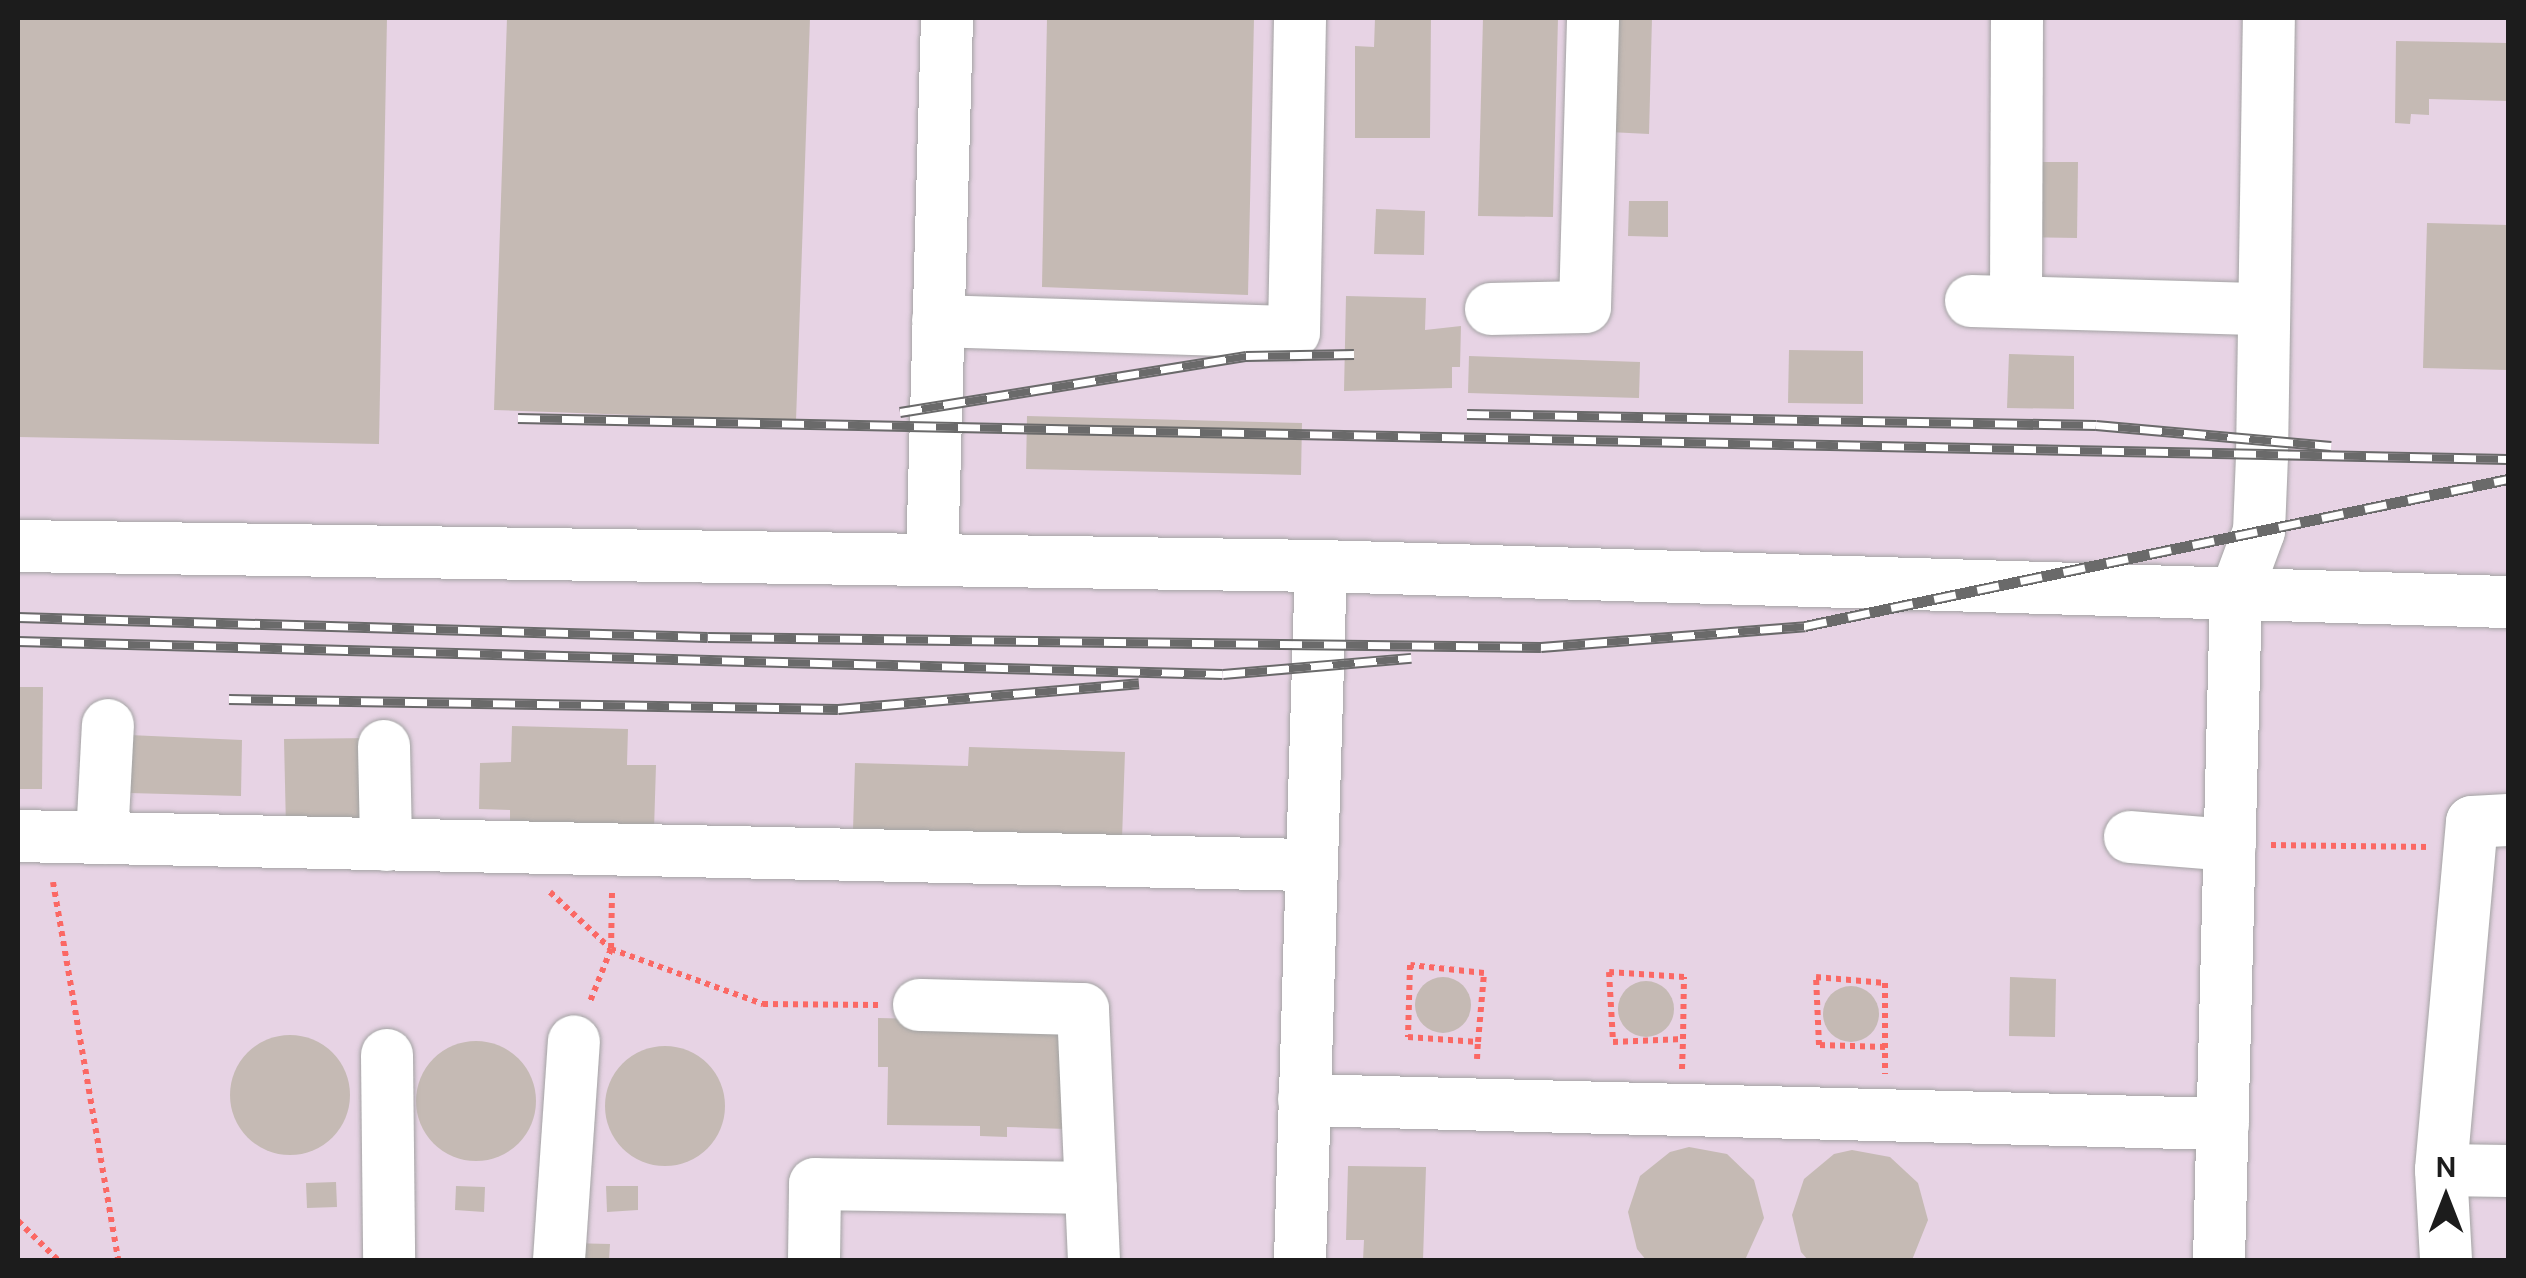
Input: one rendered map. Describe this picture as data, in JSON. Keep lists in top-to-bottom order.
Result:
{
  "north": "top"
}
